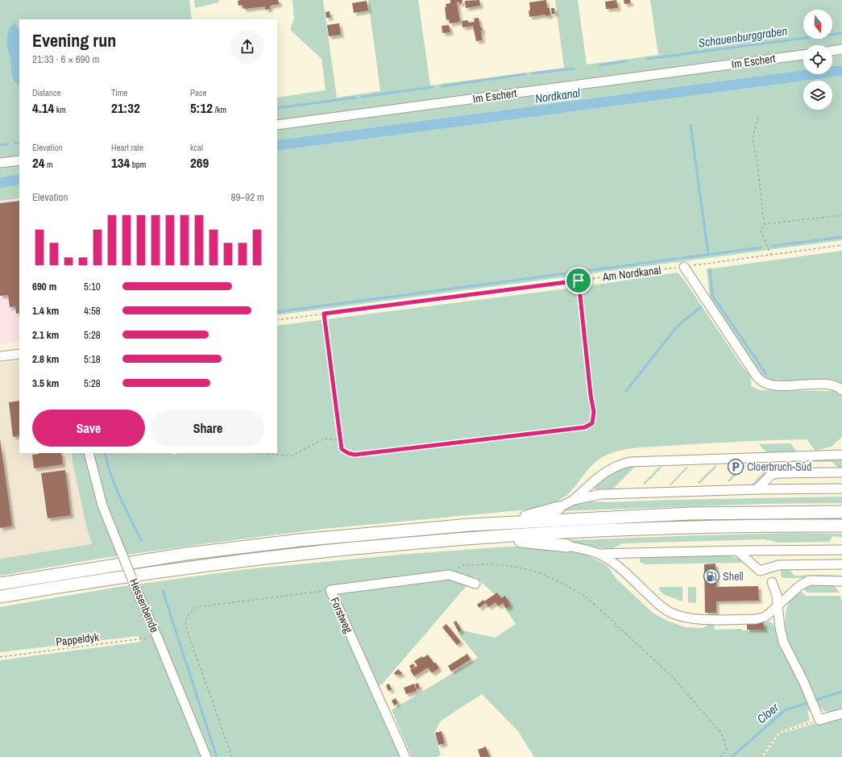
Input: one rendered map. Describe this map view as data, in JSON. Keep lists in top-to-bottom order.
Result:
{
  "streets": {
    "street": ["Im Eschert", "Hessenbende", "Forstweg"],
    "path": ["Am Nordkanal", "Pappeldyk"]
  },
  "crossings": [
    ["Hessenbende", "Pappeldyk"]
  ],
  "water": ["Schauenburggraben", "Nordkanal", "Cloer"],
  "places": {
    "parking": ["Cloerbruch-Süd"],
    "fuel station": ["Shell"]
  },
  "north": "bottom",
  "page": {
    "heading": ["Evening run", "21:33 · 6 × 690 m"],
    "stats": [
      ["Distance", "4.14 km"],
      ["Time", "21:32"],
      ["Pace", "5:12 /km"],
      ["Elevation", "24 m"],
      ["Heart rate", "134 bpm"],
      ["kcal", "269"]
    ],
    "chart": ["Elevation", "89–92 m"],
    "list": [
      {
        "name": "690 m",
        "note": "5:10"
      },
      {
        "name": "1.4 km",
        "note": "4:58"
      },
      {
        "name": "2.1 km",
        "note": "5:28"
      },
      {
        "name": "2.8 km",
        "note": "5:18"
      },
      {
        "name": "3.5 km",
        "note": "5:28"
      }
    ],
    "buttons": ["Save", "Share"]
  }
}
